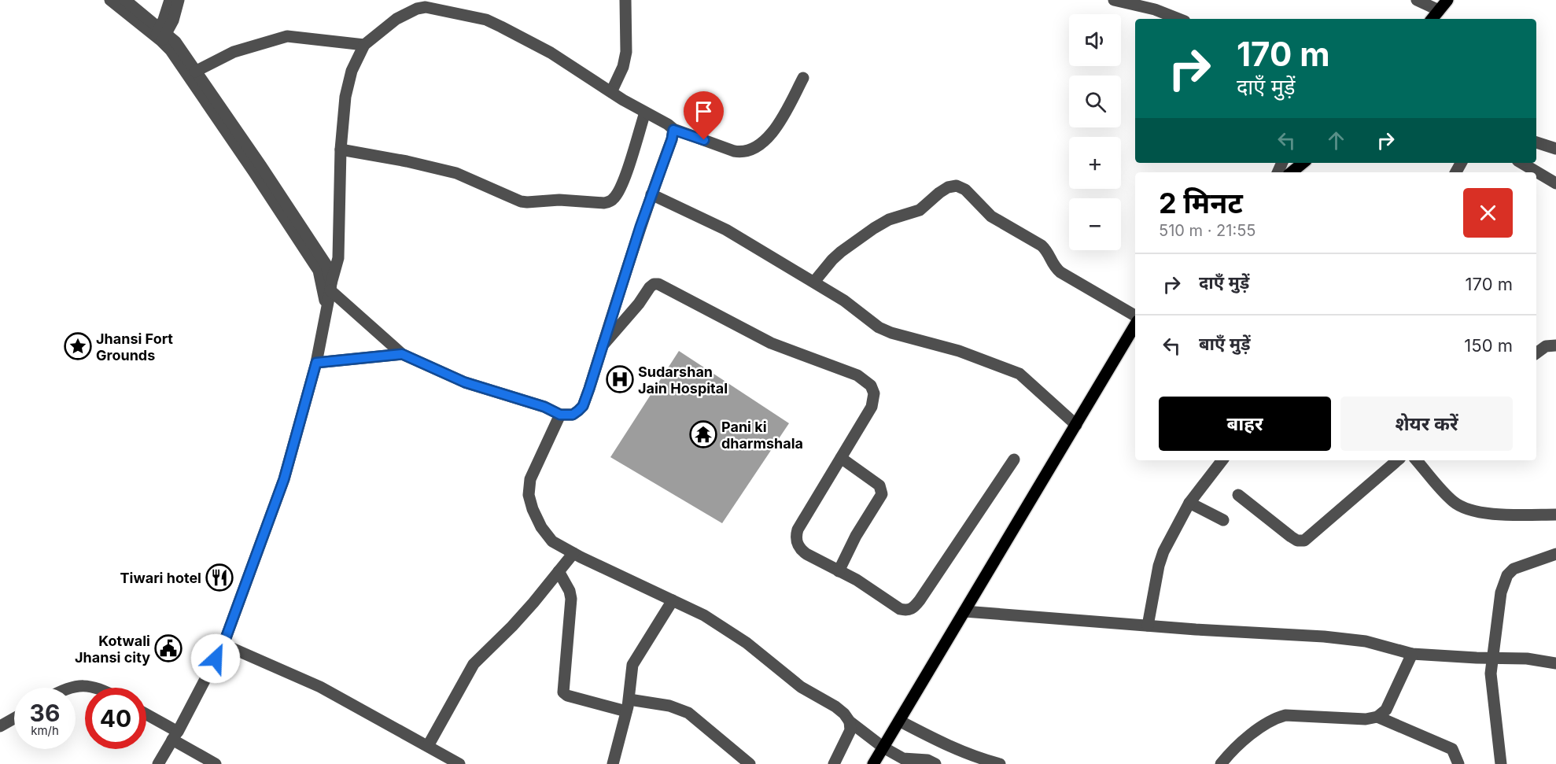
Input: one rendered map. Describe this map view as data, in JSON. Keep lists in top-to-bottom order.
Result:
{
  "places": {
    "place": ["Jhansi Fort Grounds"],
    "hospital": ["Sudarshan Jain Hospital"],
    "temple": ["Pani ki dharmshala"],
    "restaurant": ["Tiwari hotel"],
    "public building": ["Kotwali Jhansi city"]
  },
  "page": {
    "map_buttons": ["+", "−"],
    "turn": ["170 m", "दाएँ मुड़ें"],
    "heading": ["2 मिनट", "510 m · 21:55"],
    "list": [
      {
        "name": "दाएँ मुड़ें",
        "value": "170 m"
      },
      {
        "name": "बाएँ मुड़ें",
        "value": "150 m"
      }
    ],
    "buttons": ["बाहर", "शेयर करें"],
    "speed": "36 km/h",
    "limit": "40"
  }
}
